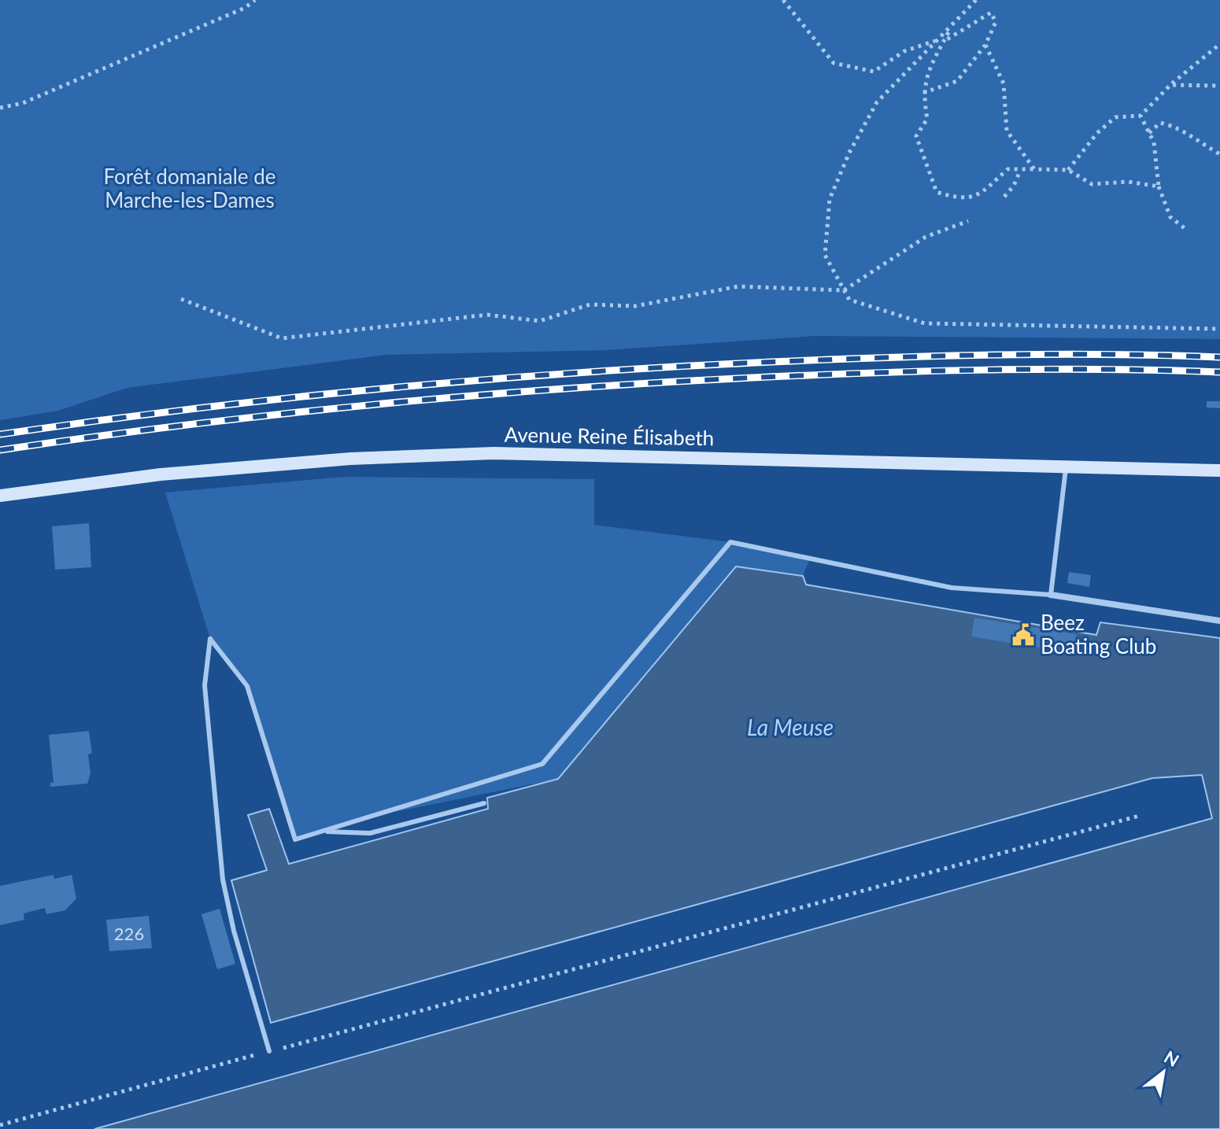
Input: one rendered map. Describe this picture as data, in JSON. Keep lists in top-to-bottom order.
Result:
{
  "streets": {
    "main road": ["Avenue Reine Élisabeth"]
  },
  "water": ["La Meuse"],
  "parks": ["Forêt domaniale de Marche-les-Dames"],
  "places": {
    "public building": ["Beez Boating Club"]
  },
  "house_numbers": ["226"],
  "north": "top right"
}
